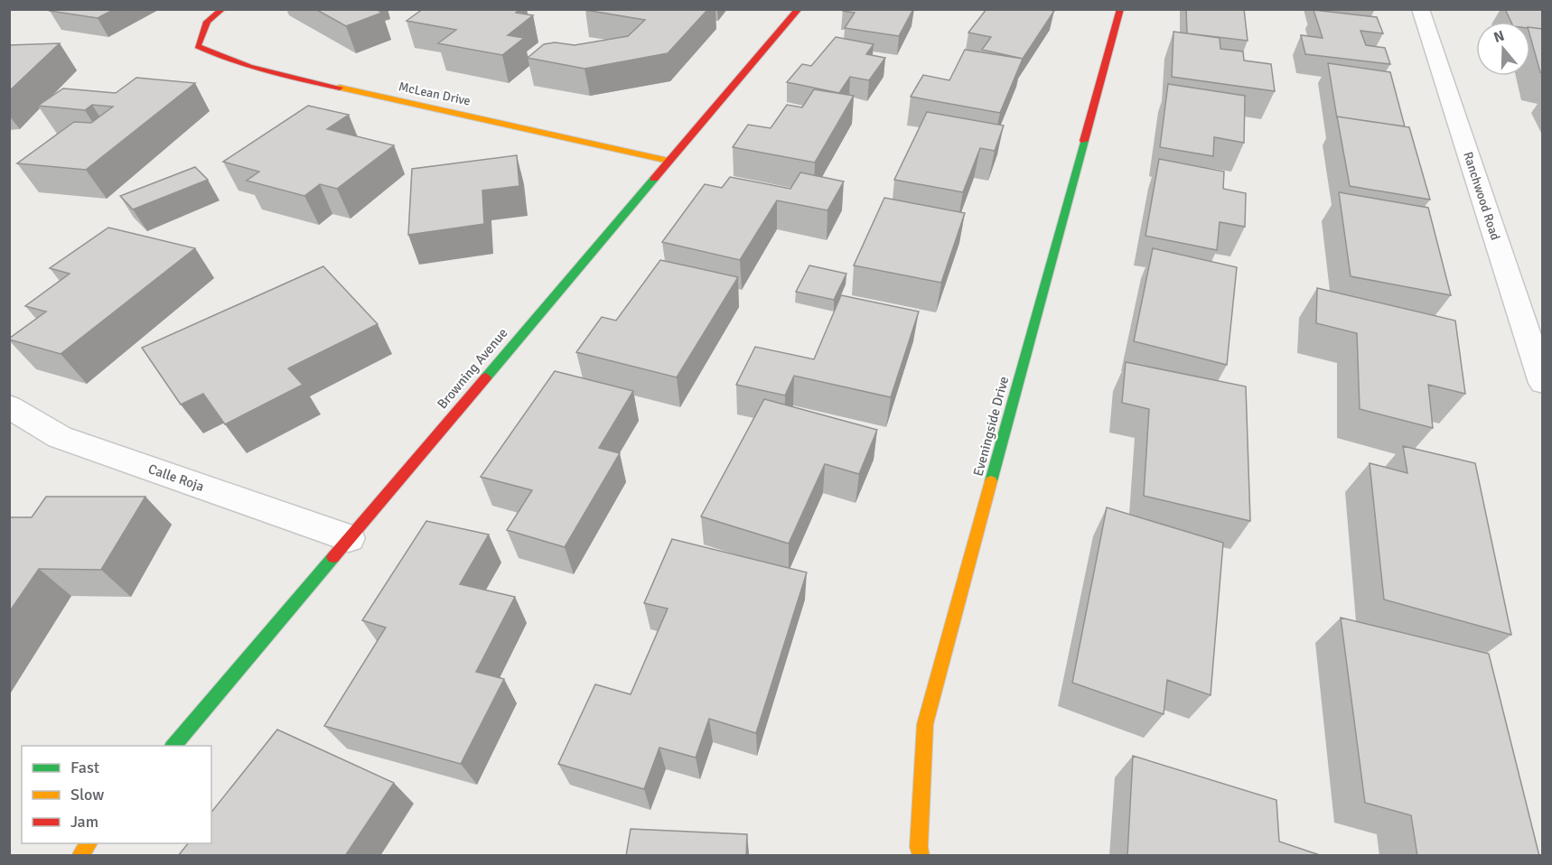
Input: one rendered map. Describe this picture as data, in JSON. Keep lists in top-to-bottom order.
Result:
{
  "streets": {
    "street": [
      "McLean Drive",
      "Ranchwood Road",
      "Browning Avenue",
      "Eveningside Drive",
      "Calle Roja"
    ]
  },
  "crossings": [
    ["McLean Drive", "Browning Avenue"],
    ["Browning Avenue", "Calle Roja"]
  ],
  "legend": ["Fast", "Slow", "Jam"],
  "north": "top"
}
